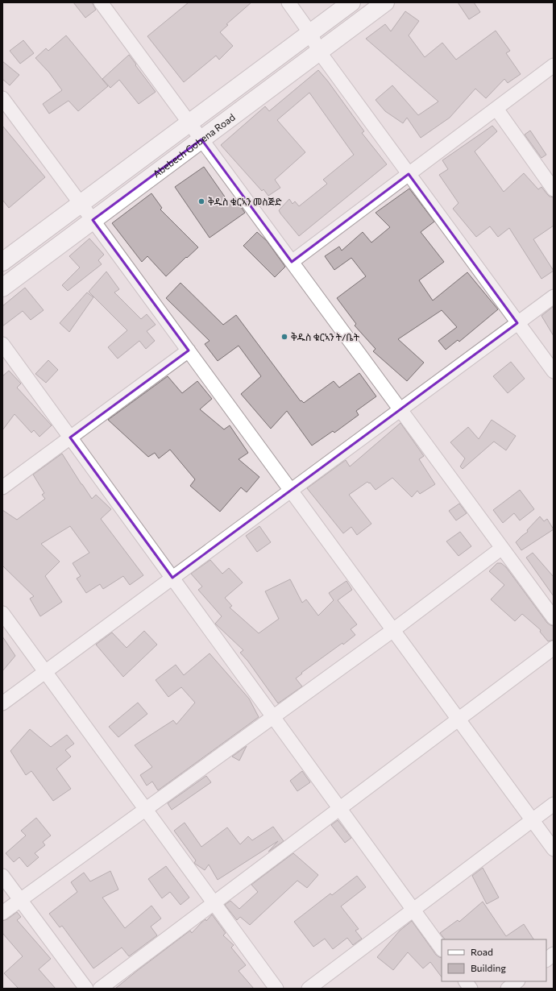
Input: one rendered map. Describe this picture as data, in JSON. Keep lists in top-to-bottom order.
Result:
{
  "streets": {
    "street": ["Abebech Gobena Road"]
  },
  "places": ["ቅዱስ ቁርኣን መስጅድ", "ቅዱስ ቁርኣን ት/ቤት"],
  "legend": ["Road", "Building"]
}
